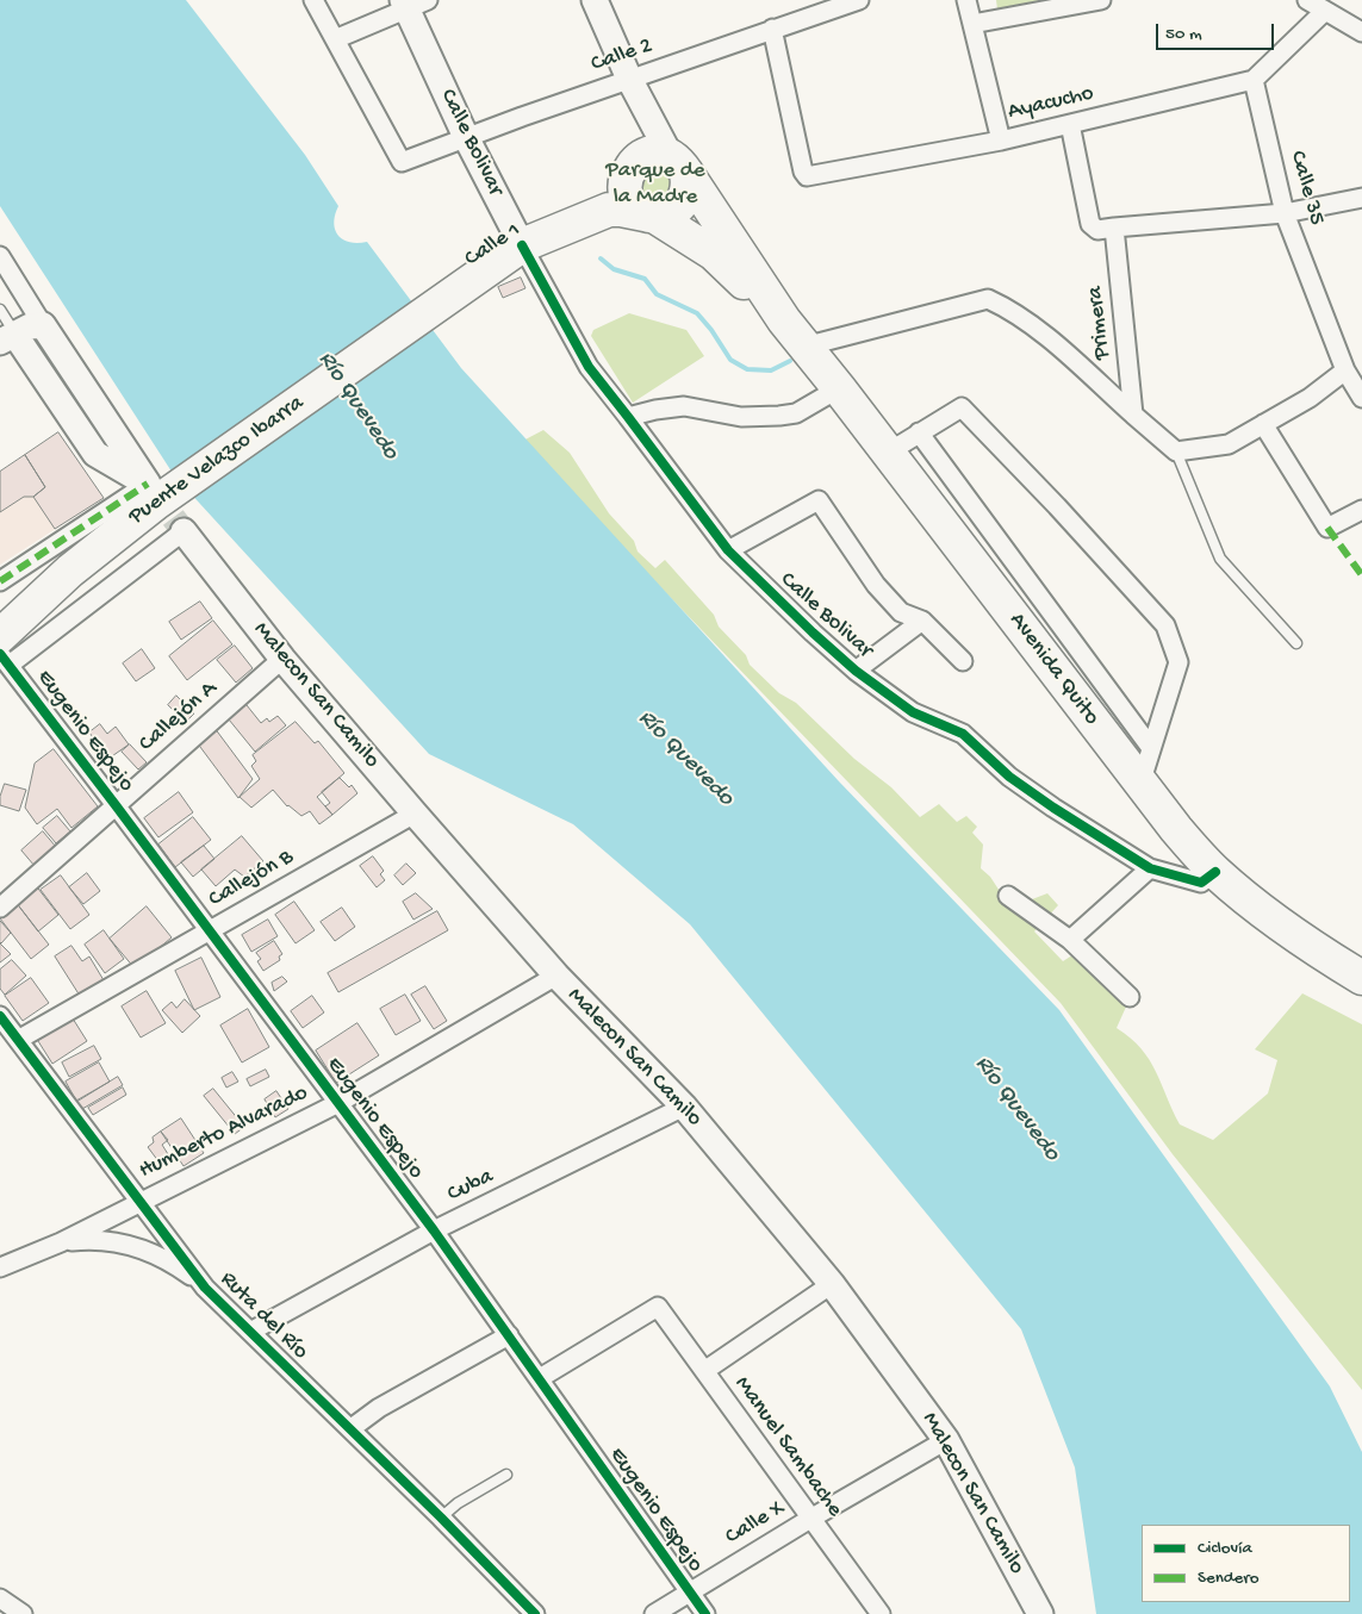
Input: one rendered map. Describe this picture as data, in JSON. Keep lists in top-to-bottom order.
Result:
{
  "streets": {
    "highway": ["Calle 1", "Puente Velazco Ibarra", "Avenida Quito"],
    "main road": ["Calle Bolivar", "Malecon San Camilo"],
    "street": [
      "Calle 2",
      "Ayacucho",
      "Calle 35",
      "Primera",
      "Callejón A",
      "Eugenio Espejo",
      "Callejón B",
      "Humberto Alvarado",
      "Cuba",
      "Ruta del Río",
      "Manuel Sambache",
      "Calle X"
    ]
  },
  "crossings": [
    ["Calle 2", "Calle Bolivar"],
    ["Ayacucho", "Calle 35"],
    ["Calle Bolivar", "Calle 1"],
    ["Calle Bolivar", "Avenida Quito"],
    ["Calle 1", "Puente Velazco Ibarra"],
    ["Calle 1", "Avenida Quito"],
    ["Malecon San Camilo", "Callejón A"],
    ["Malecon San Camilo", "Callejón B"],
    ["Malecon San Camilo", "Humberto Alvarado"],
    ["Malecon San Camilo", "Cuba"],
    ["Malecon San Camilo", "Calle X"],
    ["Callejón A", "Eugenio Espejo"],
    ["Eugenio Espejo", "Callejón B"],
    ["Eugenio Espejo", "Humberto Alvarado"],
    ["Eugenio Espejo", "Cuba"],
    ["Eugenio Espejo", "Manuel Sambache"],
    ["Eugenio Espejo", "Calle X"],
    ["Callejón B", "Ruta del Río"],
    ["Humberto Alvarado", "Ruta del Río"],
    ["Cuba", "Ruta del Río"],
    ["Manuel Sambache", "Calle X"]
  ],
  "water": ["Río Quevedo"],
  "parks": ["Parque de la Madre"],
  "legend": ["Ciclovía", "Sendero"],
  "scale_bar": "50 m"
}
